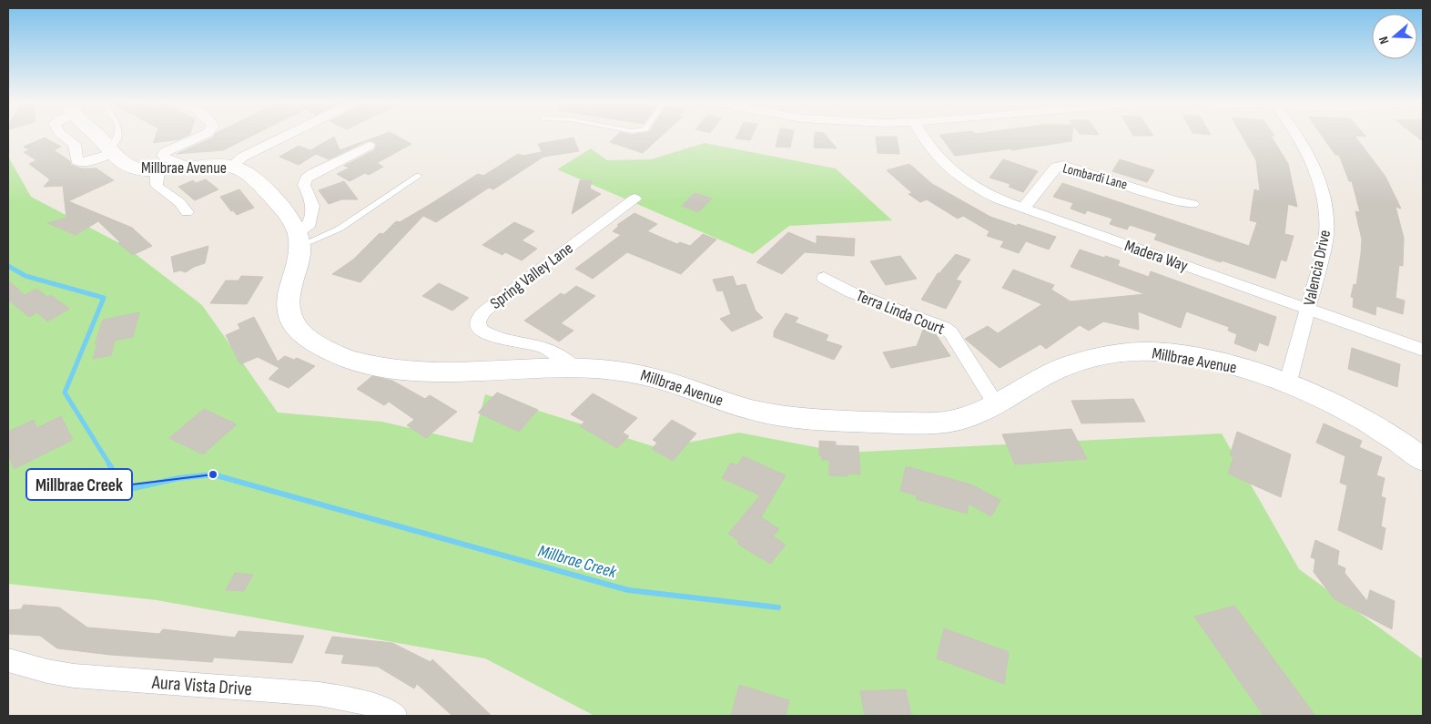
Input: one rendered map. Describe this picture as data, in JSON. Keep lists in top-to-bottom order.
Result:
{
  "streets": {
    "street": [
      "Millbrae Avenue",
      "Lombardi Lane",
      "Madera Way",
      "Valencia Drive",
      "Spring Valley Lane",
      "Terra Linda Court",
      "Aura Vista Drive"
    ]
  },
  "crossings": [
    ["Millbrae Avenue", "Valencia Drive"],
    ["Millbrae Avenue", "Spring Valley Lane"],
    ["Millbrae Avenue", "Terra Linda Court"],
    ["Lombardi Lane", "Madera Way"],
    ["Madera Way", "Valencia Drive"]
  ],
  "water": ["Millbrae Creek"],
  "places": ["Millbrae Creek"],
  "north": "left"
}
